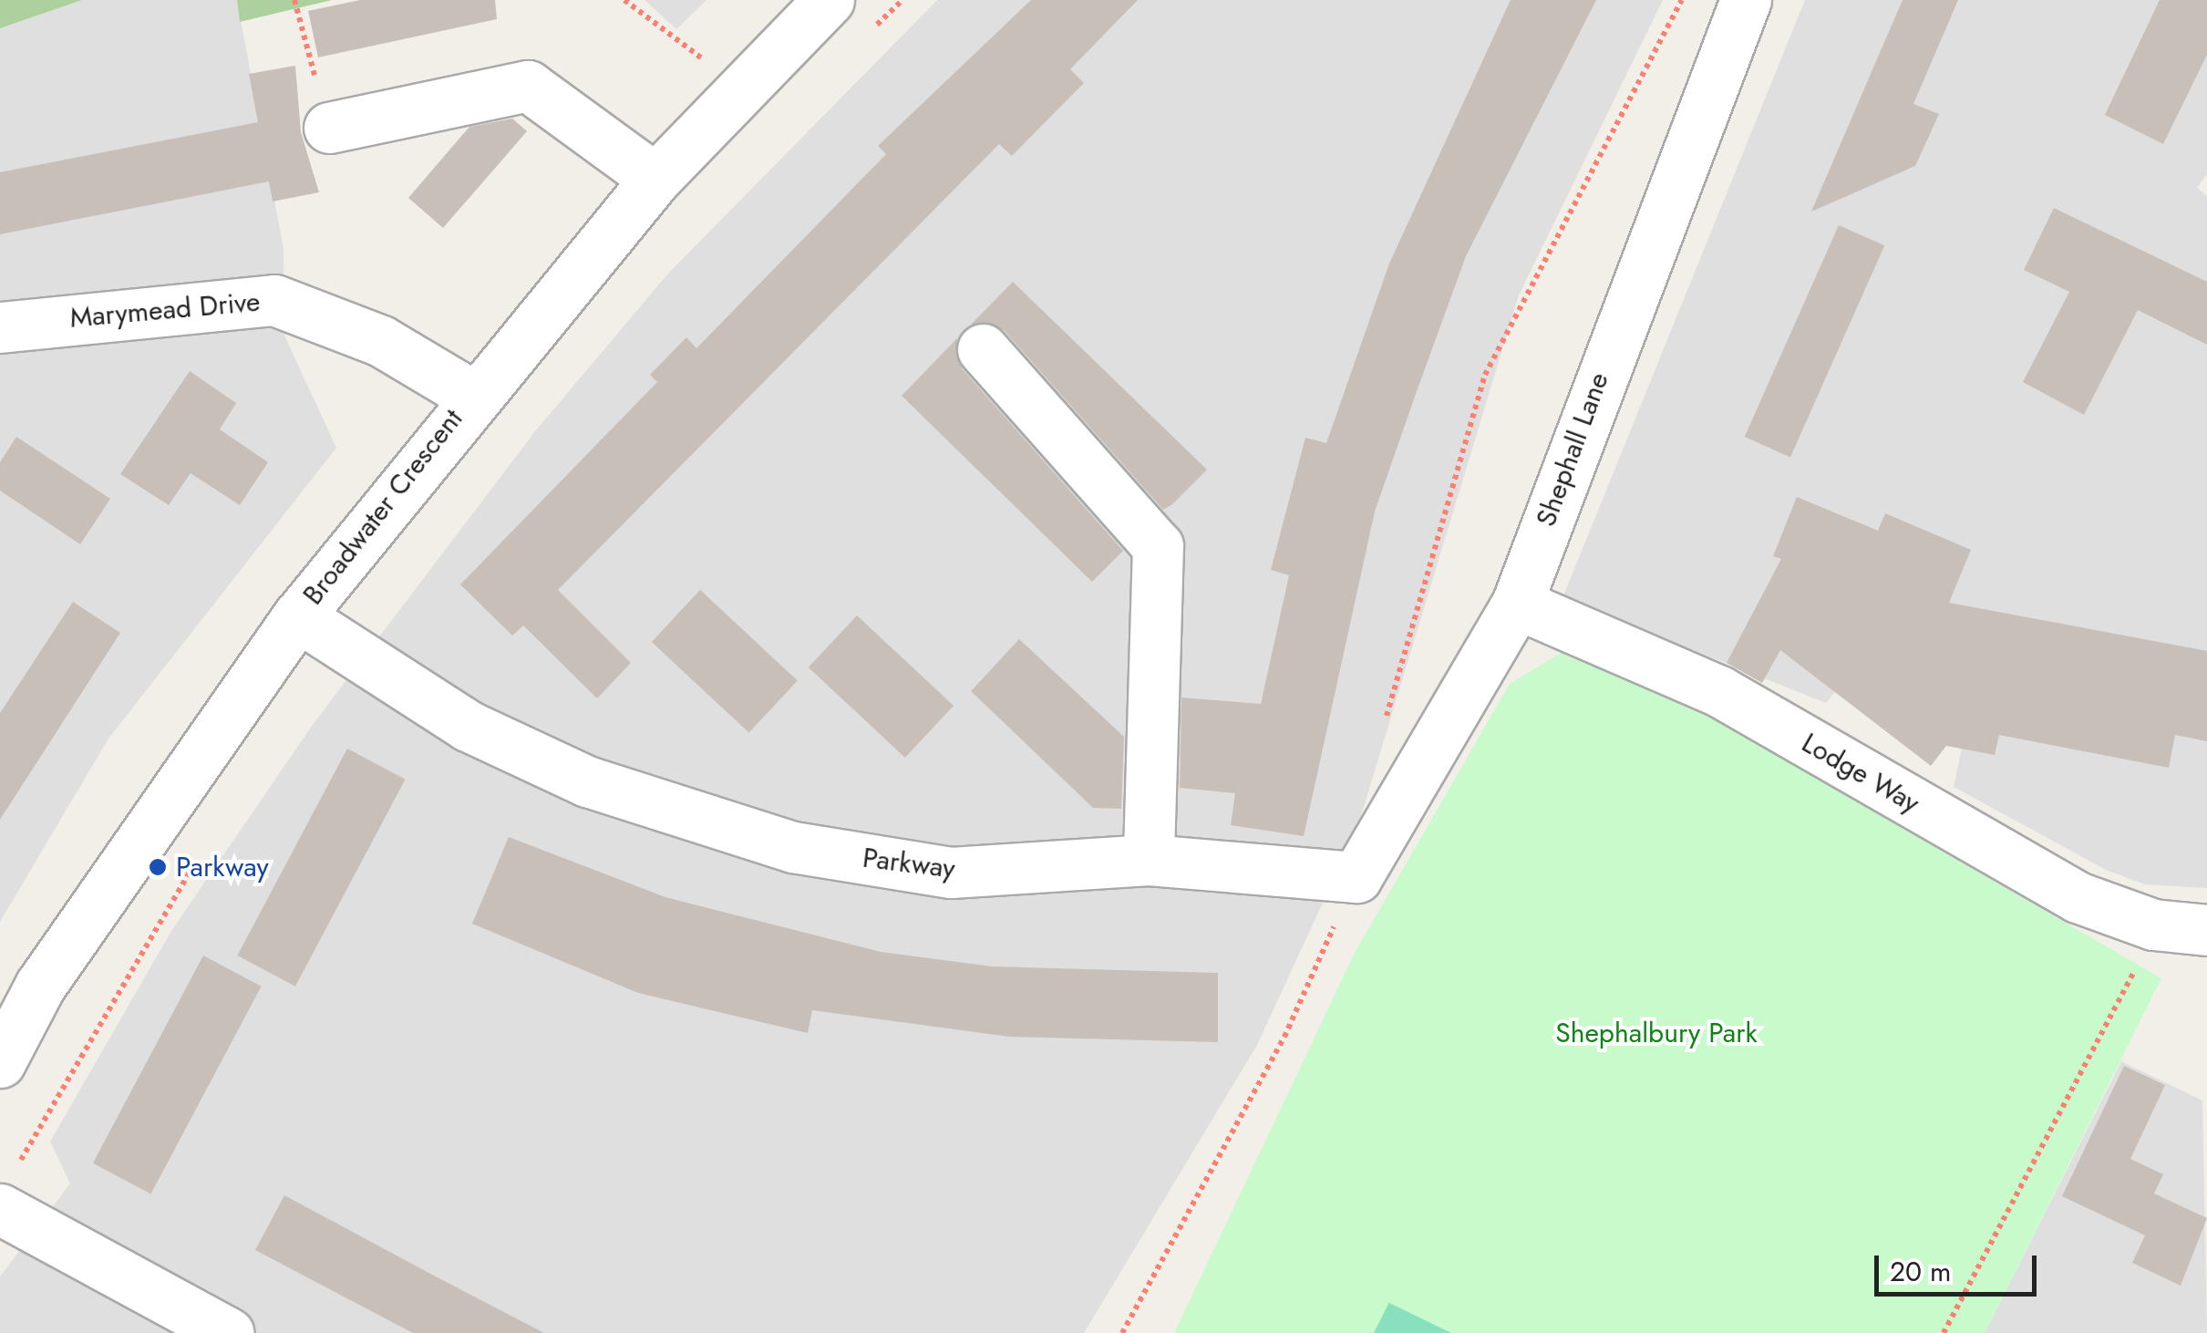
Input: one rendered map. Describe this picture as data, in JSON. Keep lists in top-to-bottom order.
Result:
{
  "streets": {
    "street": [
      "Marymead Drive",
      "Shephall Lane",
      "Broadwater Crescent",
      "Lodge Way",
      "Parkway"
    ]
  },
  "crossings": [
    ["Marymead Drive", "Broadwater Crescent"],
    ["Shephall Lane", "Lodge Way"],
    ["Shephall Lane", "Parkway"],
    ["Broadwater Crescent", "Parkway"]
  ],
  "parks": ["Shephalbury Park"],
  "places": ["Parkway"],
  "scale_bar": "20 m"
}
